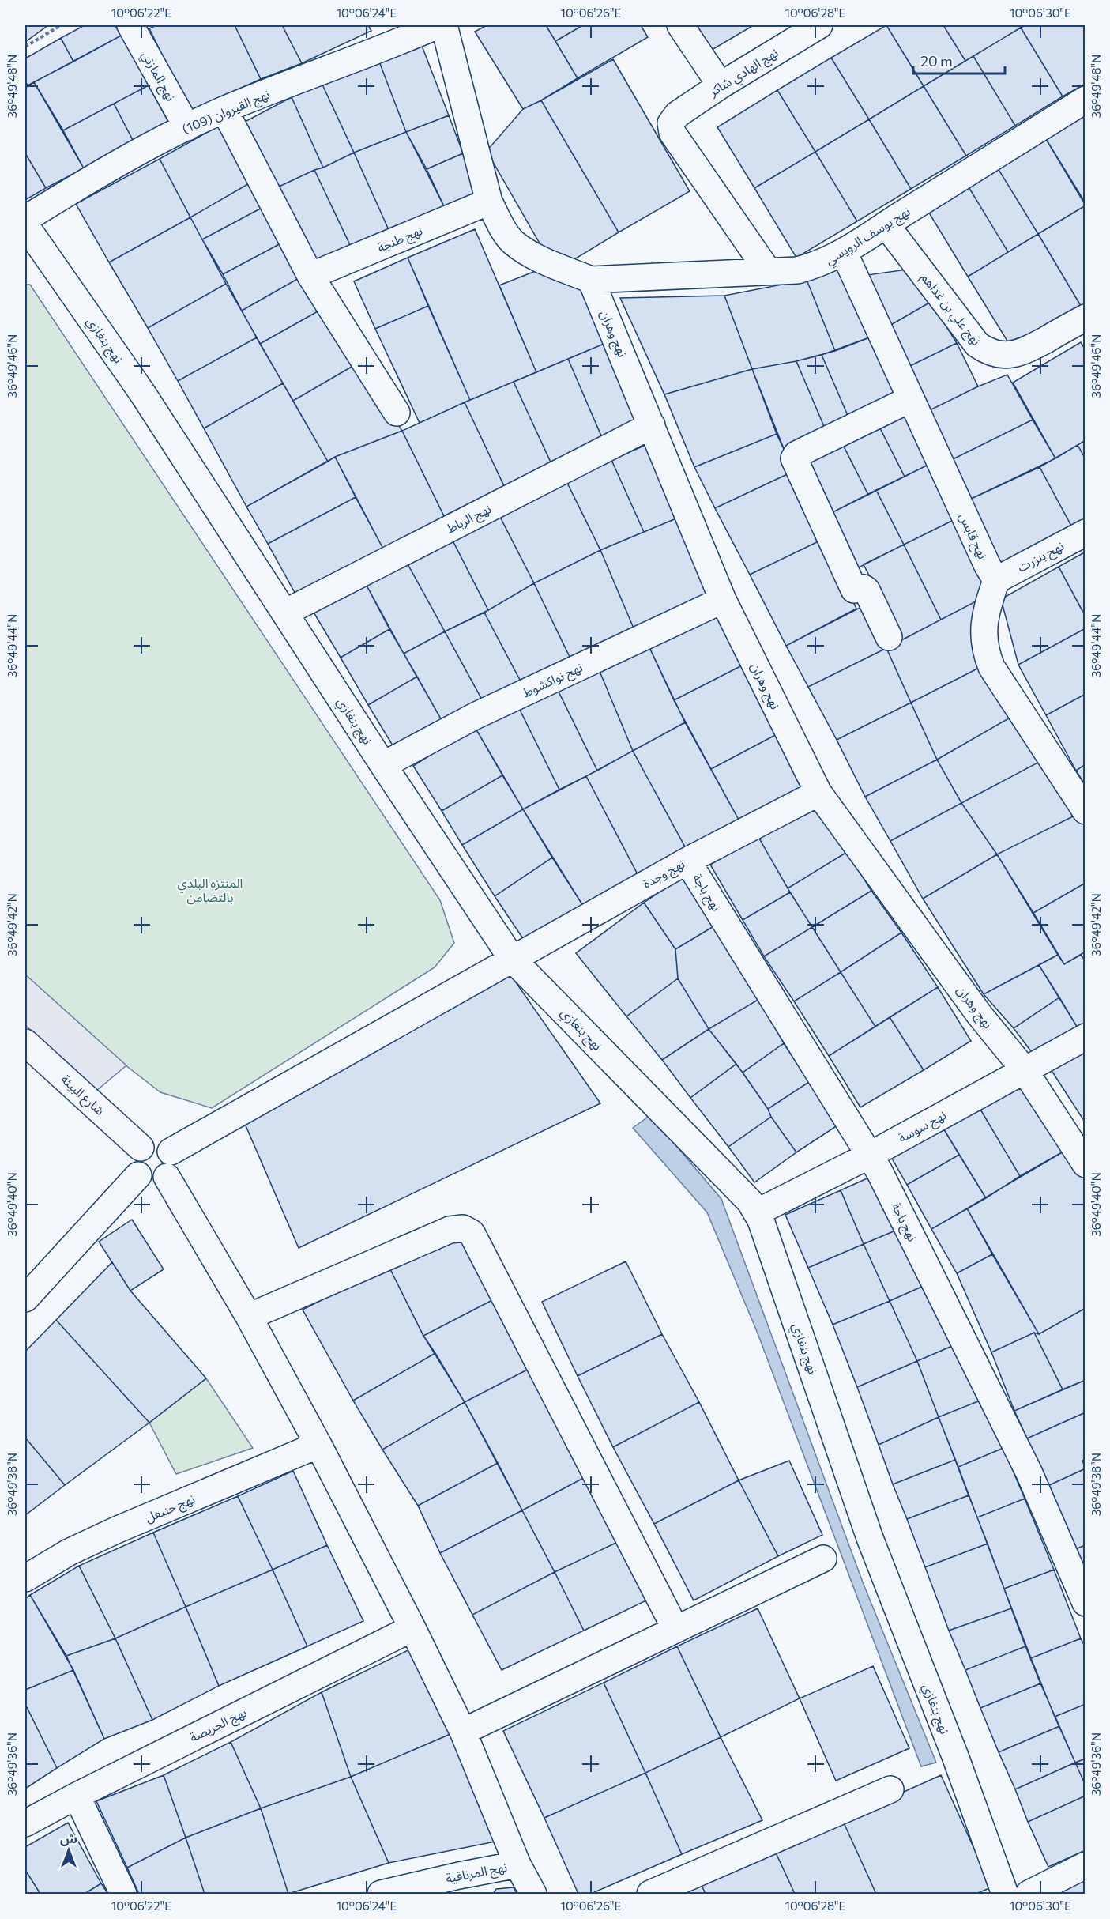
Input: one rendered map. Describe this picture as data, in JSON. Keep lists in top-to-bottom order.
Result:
{
  "streets": {
    "street": [
      "نهج الهادي شاكر",
      "نهج المازني",
      "نهج القيروان (109)",
      "نهج يوسف الرويسي",
      "نهج طنجة",
      "نهج علي بن غذاهم",
      "نهج وهران",
      "نهج بنغازي",
      "نهج الرباط",
      "نهج قابس",
      "نهج بنزرت",
      "نهج نواكشوط",
      "نهج وجدة",
      "نهج باجة",
      "شارع البيئة",
      "نهج سوسة",
      "نهج حنبعل",
      "نهج الجريصة",
      "نهج المرناقية"
    ]
  },
  "crossings": [
    ["نهج الهادي شاكر", "نهج يوسف الرويسي"],
    ["نهج المازني", "نهج القيروان (109)"],
    ["نهج يوسف الرويسي", "نهج علي بن غذاهم"],
    ["نهج يوسف الرويسي", "نهج وهران"],
    ["نهج يوسف الرويسي", "نهج قابس"],
    ["نهج وهران", "نهج الرباط"],
    ["نهج وهران", "نهج نواكشوط"],
    ["نهج وهران", "نهج وجدة"],
    ["نهج وهران", "نهج سوسة"],
    ["نهج بنغازي", "نهج الرباط"],
    ["نهج بنغازي", "نهج نواكشوط"],
    ["نهج بنغازي", "نهج وجدة"],
    ["نهج بنغازي", "نهج سوسة"],
    ["نهج قابس", "نهج بنزرت"],
    ["نهج وجدة", "نهج باجة"],
    ["نهج وجدة", "شارع البيئة"],
    ["نهج باجة", "نهج سوسة"]
  ],
  "parks": ["المنتزه البلدي بالتضامن"],
  "scale_bar": "20 m",
  "north": "top",
  "coordinates": [
    "10°06'22\"E",
    "10°06'24\"E",
    "10°06'26\"E",
    "10°06'28\"E",
    "10°06'30\"E",
    "36°49'48\"N",
    "36°49'46\"N",
    "36°49'44\"N",
    "36°49'42\"N",
    "36°49'40\"N",
    "36°49'38\"N",
    "36°49'36\"N"
  ]
}
